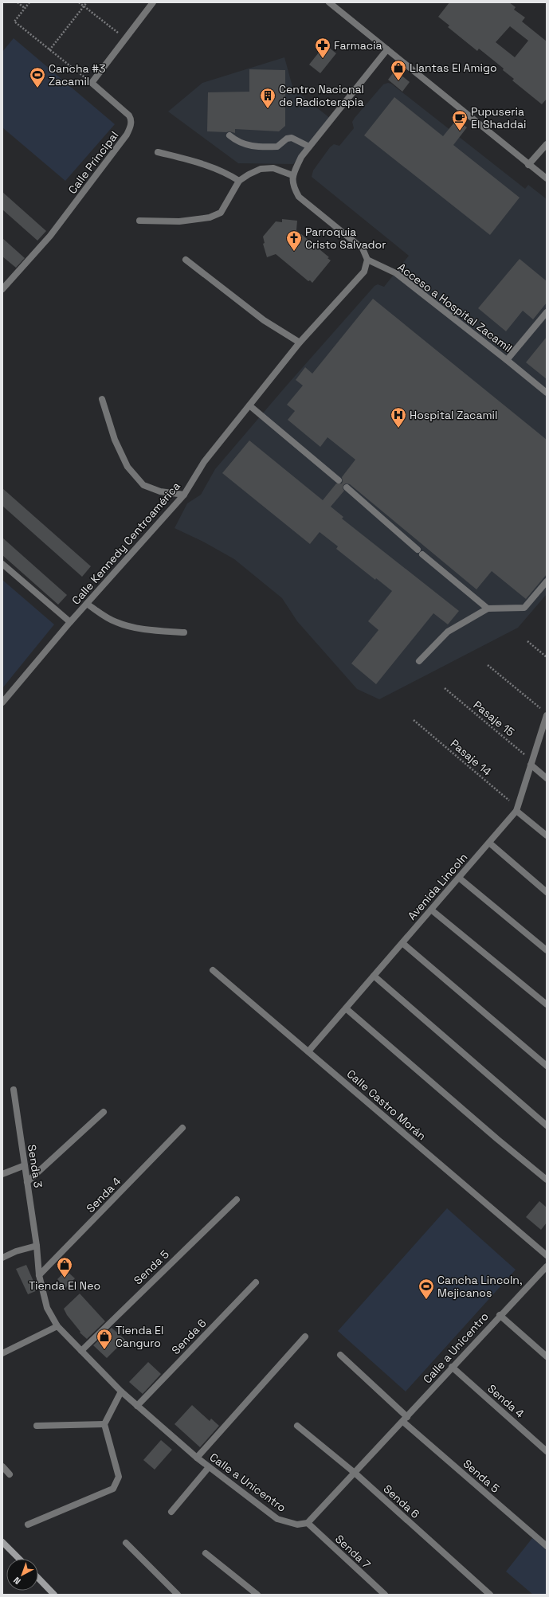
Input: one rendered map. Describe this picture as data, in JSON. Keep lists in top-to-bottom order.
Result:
{
  "streets": {
    "street": [
      "Calle Principal",
      "Acceso a Hospital Zacamil",
      "Calle Kennedy Centroamérica",
      "Avenida Lincoln",
      "Calle Castro Morán",
      "Senda 3",
      "Senda 4",
      "Senda 5",
      "Senda 6",
      "Calle a Unicentro",
      "Senda 7"
    ],
    "path": ["Pasaje 15", "Pasaje 14"]
  },
  "crossings": [
    ["Acceso a Hospital Zacamil", "Calle Kennedy Centroamérica"],
    ["Pasaje 15", "Avenida Lincoln"],
    ["Pasaje 14", "Avenida Lincoln"],
    ["Avenida Lincoln", "Calle Castro Morán"],
    ["Senda 3", "Calle a Unicentro"],
    ["Senda 4", "Calle a Unicentro"],
    ["Senda 5", "Calle a Unicentro"],
    ["Senda 6", "Calle a Unicentro"],
    ["Calle a Unicentro", "Senda 7"]
  ],
  "places": {
    "pharmacy": ["Farmacia"],
    "shop": ["Llantas El Amigo", "Tienda El Neo", "Tienda El Canguro"],
    "sports": ["Cancha #3 Zacamil", "Cancha Lincoln, Mejicanos"],
    "building": ["Centro Nacional de Radioterapia"],
    "cafe": ["Pupuseria El Shaddai"],
    "church": ["Parroquia Cristo Salvador"],
    "hospital": ["Hospital Zacamil"]
  },
  "north": "bottom left"
}
